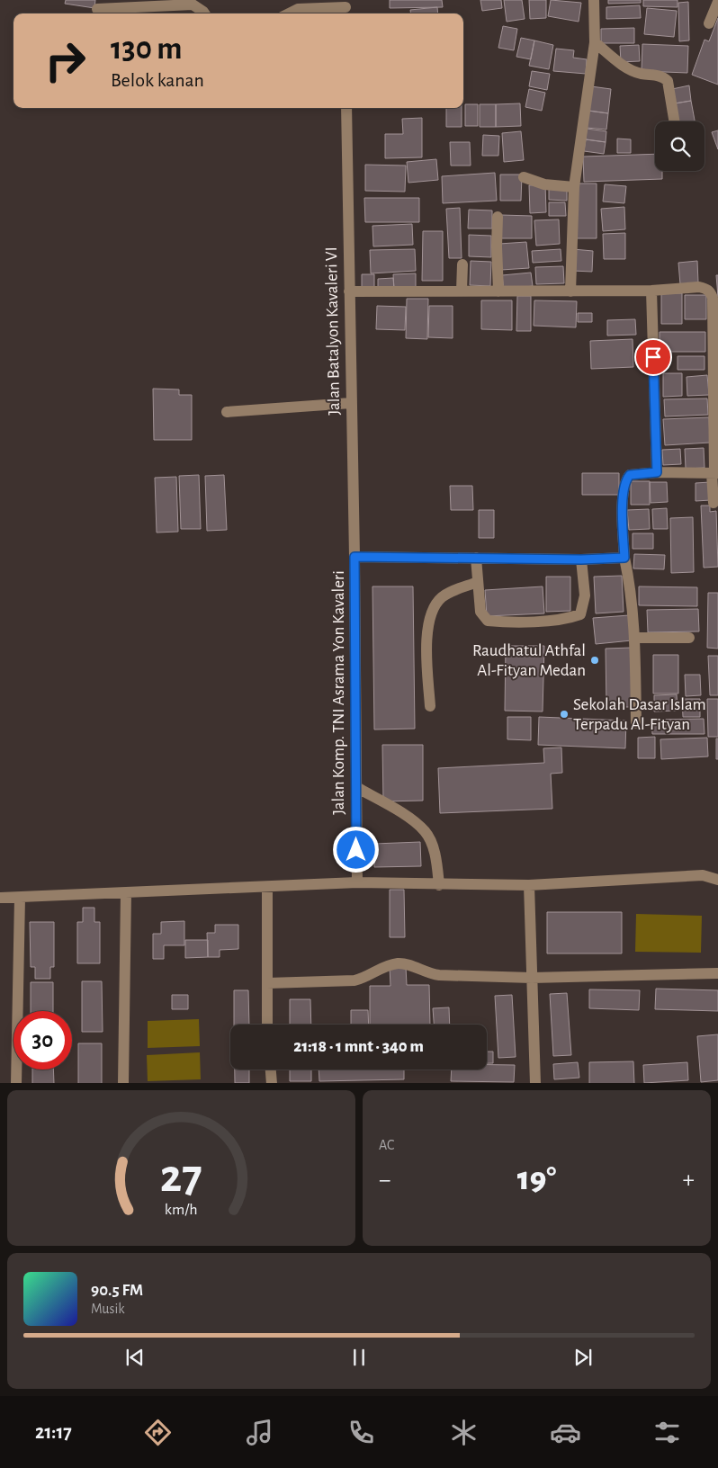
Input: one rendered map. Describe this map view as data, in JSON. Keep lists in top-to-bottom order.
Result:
{
  "streets": {
    "street": ["Jalan Batalyon Kavaleri VI", "Jalan Komp. TNI Asrama Yon Kavaleri"]
  },
  "crossings": [
    ["Jalan Batalyon Kavaleri VI", "Jalan Komp. TNI Asrama Yon Kavaleri"]
  ],
  "places": ["Raudhatul Athfal Al-Fityan Medan", "Sekolah Dasar Islam Terpadu Al-Fityan"],
  "page": {
    "turn": ["130 m", "Belok kanan"],
    "limit": "30",
    "trip": "21:18 · 1 mnt · 340 m",
    "tile": "AC",
    "heat": ["−", "19°", "+"],
    "song": ["90.5 FM", "Musik"],
    "tabs": "21:17",
    "gauge": ["27", "km/h"]
  }
}
